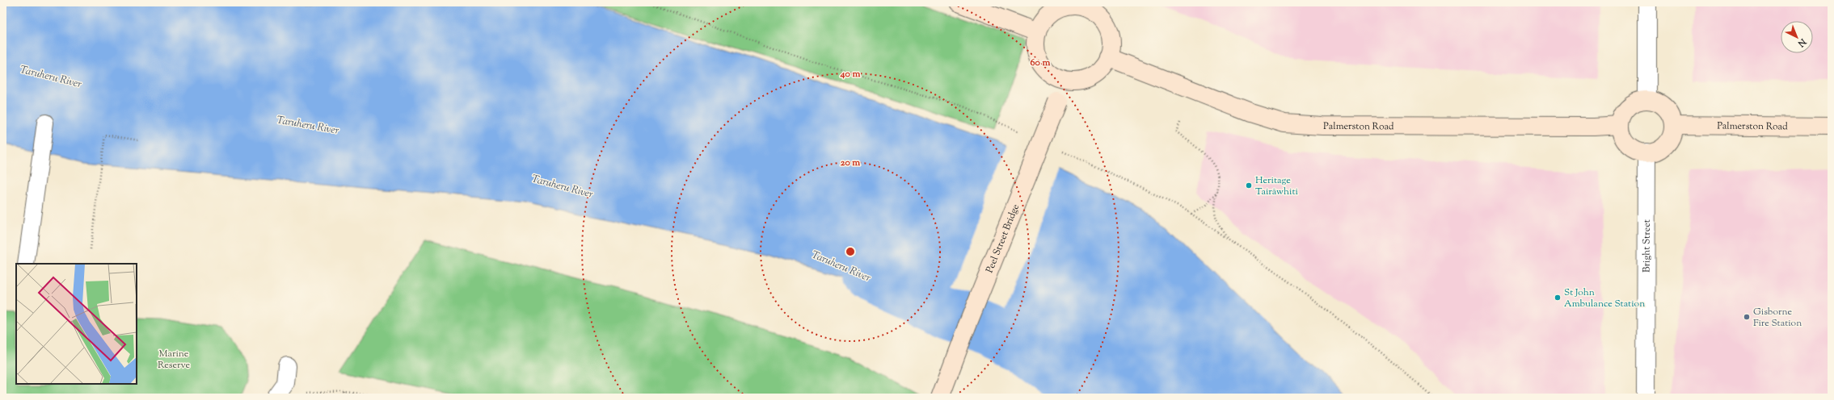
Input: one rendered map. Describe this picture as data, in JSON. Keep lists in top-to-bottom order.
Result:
{
  "streets": {
    "street": ["Palmerston Road", "Peel Street Bridge", "Bright Street"]
  },
  "crossings": [
    ["Palmerston Road", "Peel Street Bridge"],
    ["Palmerston Road", "Bright Street"]
  ],
  "water": ["Taruheru River"],
  "parks": ["Marine Reserve"],
  "places": ["Heritage Tairāwhiti", "St John Ambulance Station", "Gisborne Fire Station"],
  "north": "bottom right",
  "rings": ["60 m", "40 m", "20 m"]
}
